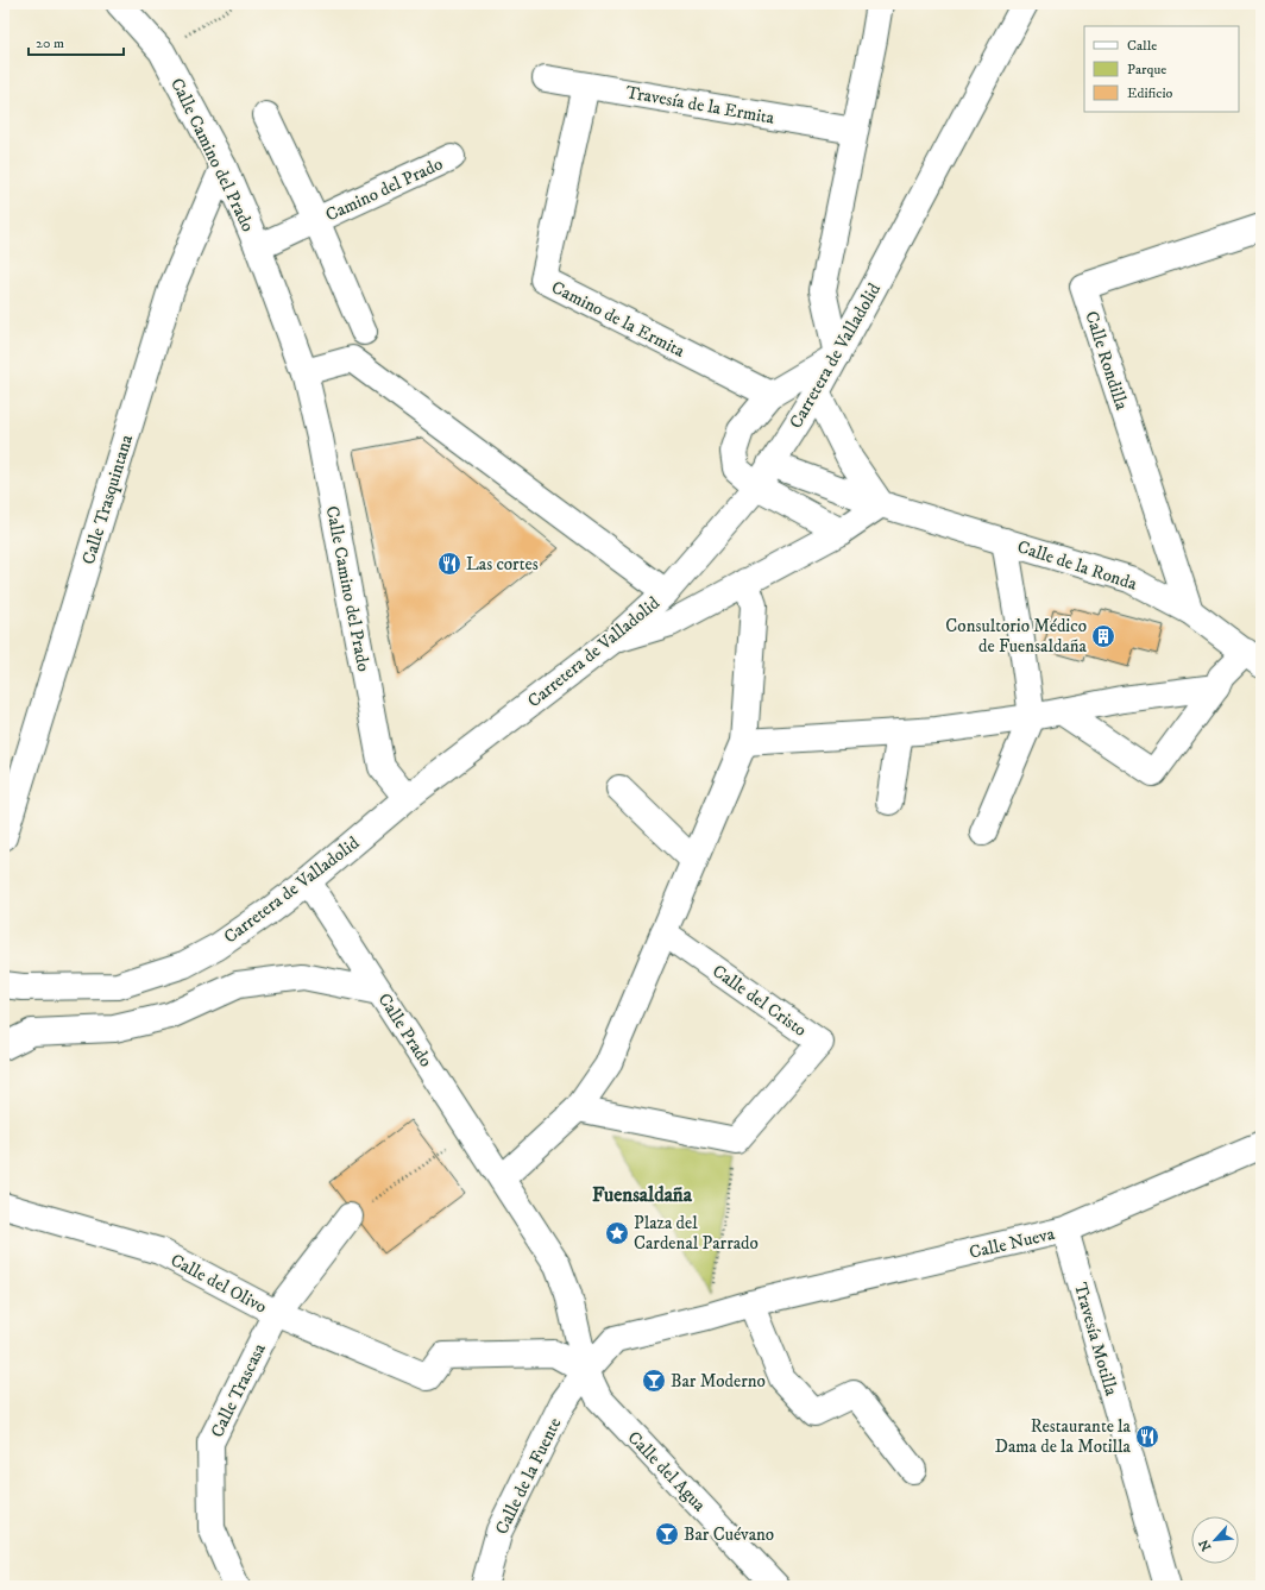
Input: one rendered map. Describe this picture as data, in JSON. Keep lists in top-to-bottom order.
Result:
{
  "streets": {
    "street": [
      "Travesía de la Ermita",
      "Calle Camino del Prado",
      "Camino del Prado",
      "Camino de la Ermita",
      "Carretera de Valladolid",
      "Calle Rondilla",
      "Calle Trasquintana",
      "Calle de la Ronda",
      "Calle del Cristo",
      "Calle Prado",
      "Calle Nueva",
      "Calle del Olivo",
      "Travesía Motilla",
      "Calle Trascasa",
      "Calle del Agua",
      "Calle de la Fuente"
    ]
  },
  "crossings": [
    ["Travesía de la Ermita", "Camino de la Ermita"],
    ["Calle Camino del Prado", "Camino del Prado"],
    ["Calle Camino del Prado", "Carretera de Valladolid"],
    ["Calle Camino del Prado", "Calle Trasquintana"],
    ["Carretera de Valladolid", "Calle de la Ronda"],
    ["Carretera de Valladolid", "Calle Prado"],
    ["Calle Rondilla", "Calle de la Ronda"],
    ["Calle Nueva", "Travesía Motilla"],
    ["Calle del Olivo", "Calle Trascasa"],
    ["Calle del Olivo", "Calle del Agua"],
    ["Calle del Olivo", "Calle de la Fuente"],
    ["Calle del Agua", "Calle de la Fuente"]
  ],
  "districts": ["Fuensaldaña"],
  "places": {
    "restaurant": ["Las cortes", "Restaurante la Dama de la Motilla"],
    "building": ["Consultorio Médico de Fuensaldaña"],
    "place": ["Plaza del Cardenal Parrado"],
    "bar": ["Bar Moderno", "Bar Cuévano"]
  },
  "legend": ["Calle", "Parque", "Edificio"],
  "scale_bar": "20 m",
  "north": "bottom left"
}
